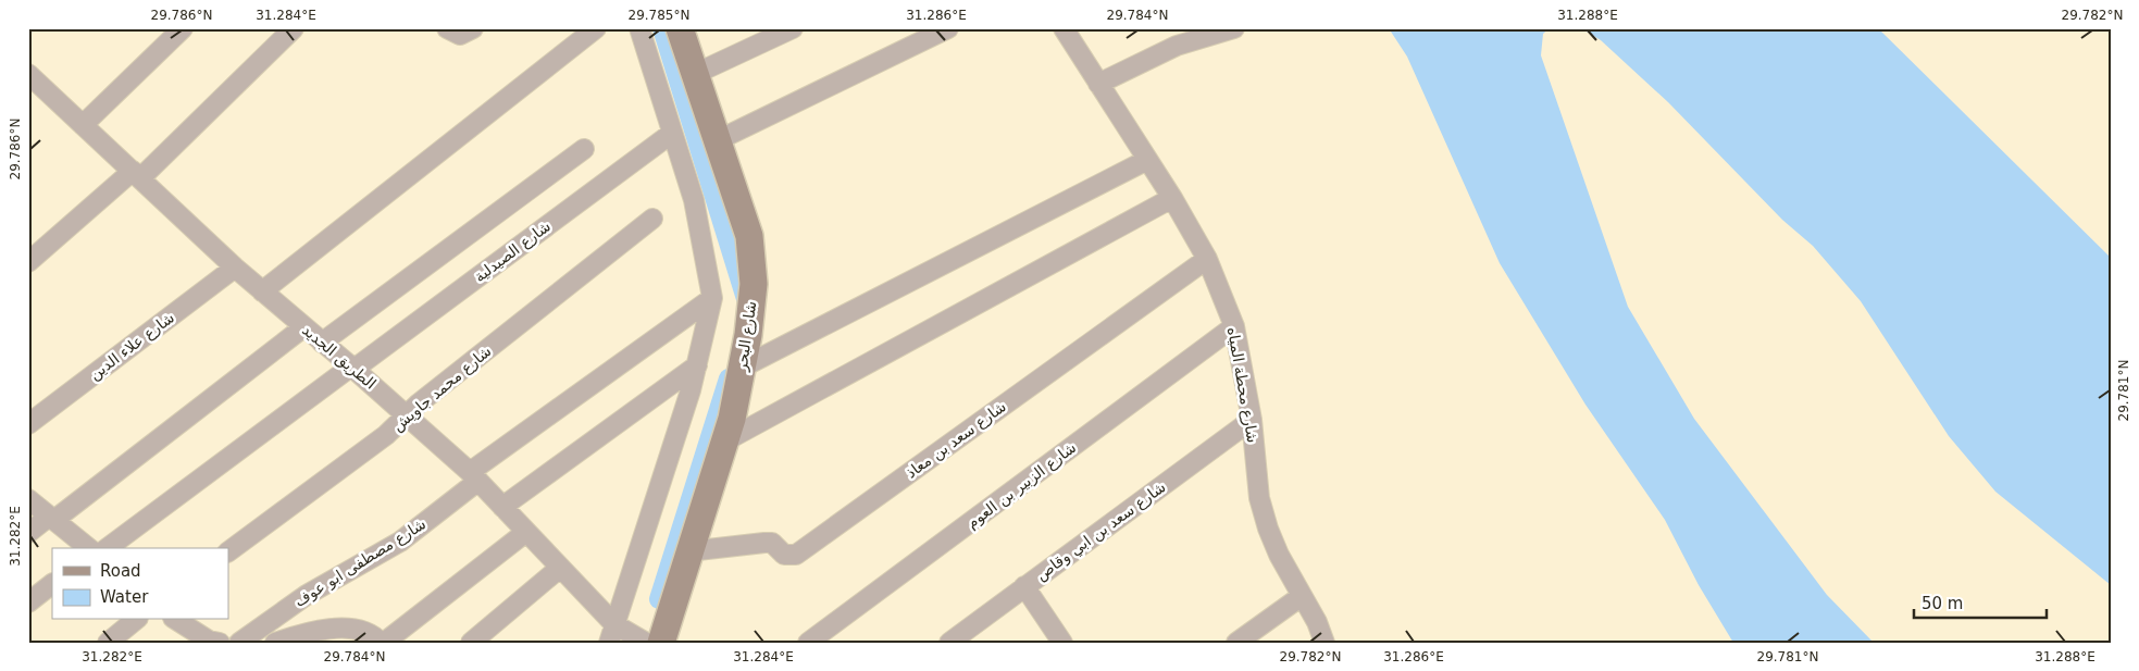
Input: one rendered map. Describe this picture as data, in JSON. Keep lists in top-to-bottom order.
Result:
{
  "streets": {
    "street": [
      "شارع الصيدلية",
      "شارع البحر",
      "شارع علاء الدين",
      "الطريق الجديد",
      "شارع محطة المياه",
      "شارع محمد جاويش",
      "شارع سعد بن معاذ",
      "شارع الزبير بن العوم",
      "شارع سعد بن ابي وقاص",
      "شارع مصطفى ابو عوف"
    ]
  },
  "crossings": [
    ["شارع الصيدلية", "الطريق الجديد"],
    ["شارع البحر", "شارع سعد بن معاذ"],
    ["شارع علاء الدين", "الطريق الجديد"],
    ["الطريق الجديد", "شارع محمد جاويش"],
    ["الطريق الجديد", "شارع مصطفى ابو عوف"],
    ["شارع محطة المياه", "شارع سعد بن معاذ"],
    ["شارع محطة المياه", "شارع الزبير بن العوم"],
    ["شارع محطة المياه", "شارع سعد بن ابي وقاص"]
  ],
  "legend": ["Road", "Water"],
  "scale_bar": "50 m",
  "coordinates": [
    "29.786°N",
    "31.284°E",
    "29.785°N",
    "31.286°E",
    "29.784°N",
    "31.288°E",
    "29.782°N",
    "29.781°N",
    "31.282°E"
  ]
}
